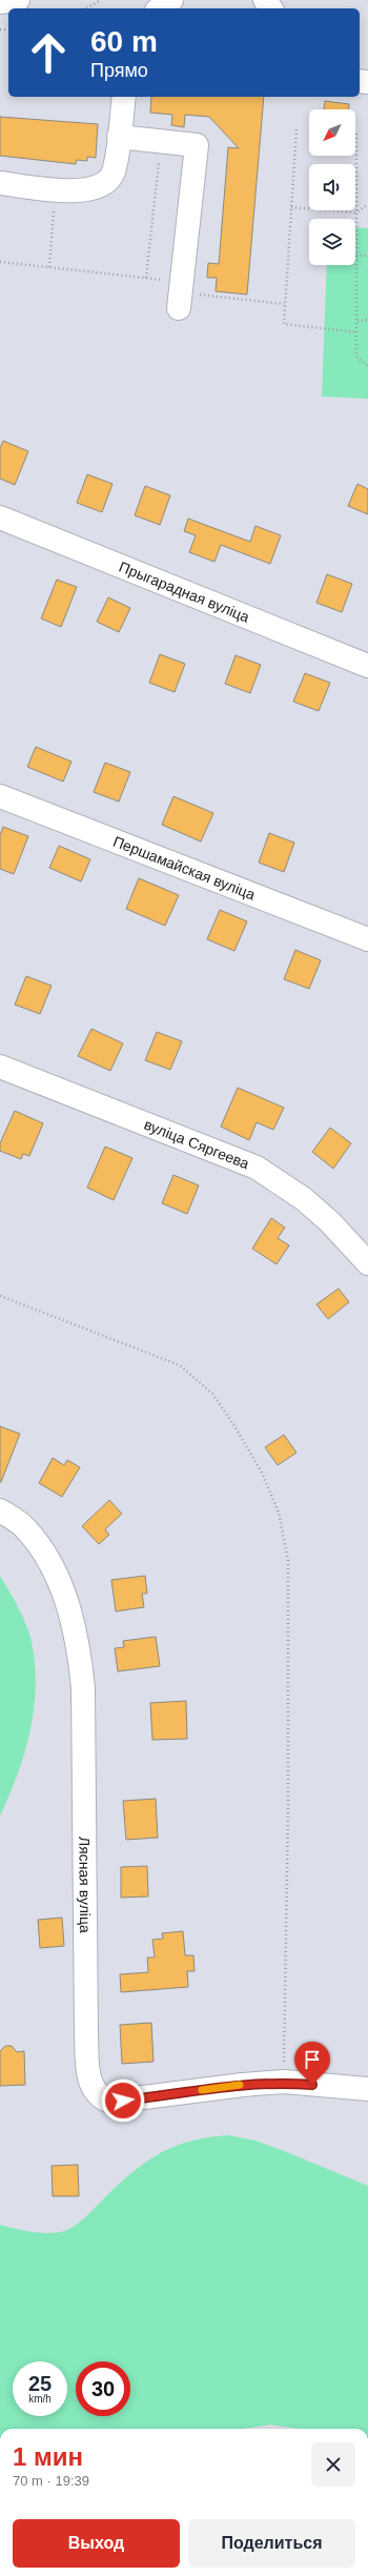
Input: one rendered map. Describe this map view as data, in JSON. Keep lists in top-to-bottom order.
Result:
{
  "streets": {
    "street": [
      "Прыгарадная вуліца",
      "Першамайская вуліца",
      "вуліца Сяргеева",
      "Лясная вуліца"
    ]
  },
  "north": "bottom left",
  "page": {
    "turn": ["60 m", "Прямо"],
    "speed": "25 km/h",
    "limit": "30",
    "heading": ["1 мин", "70 m · 19:39"],
    "buttons": ["Выход", "Поделиться"]
  }
}
